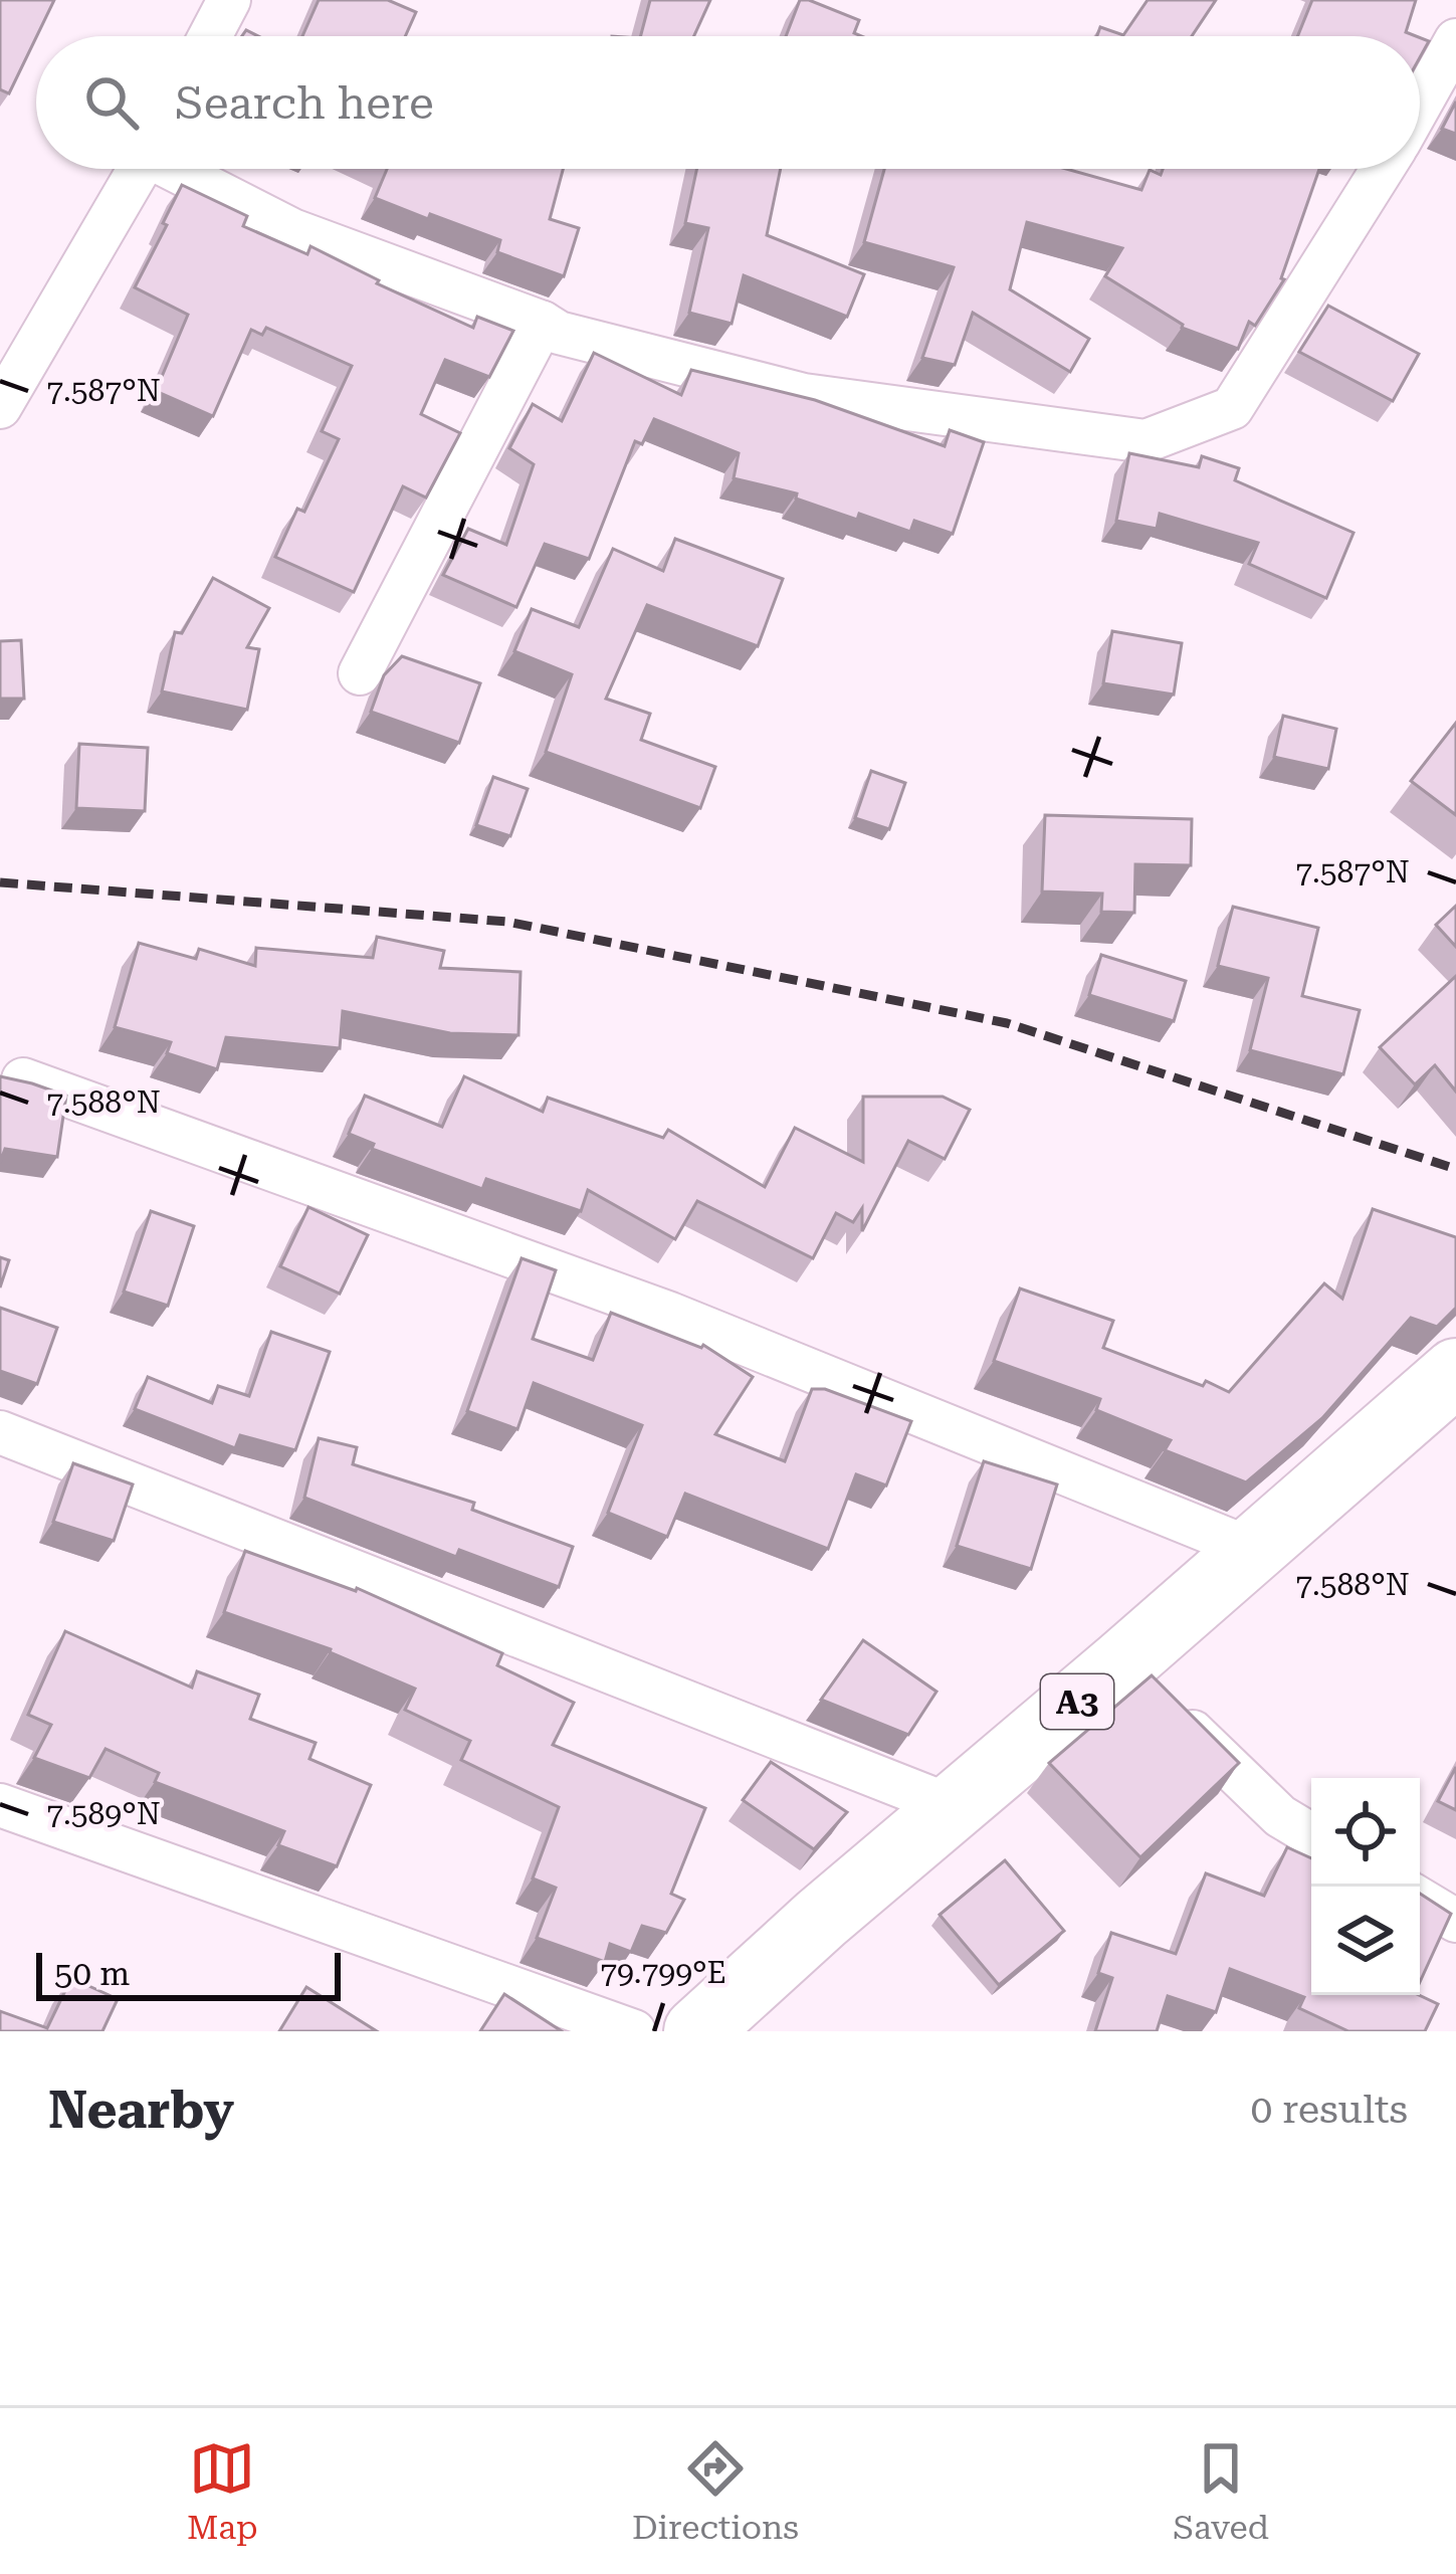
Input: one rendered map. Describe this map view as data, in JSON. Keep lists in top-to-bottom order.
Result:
{
  "streets": {
    "highway": ["A3"]
  },
  "scale_bar": "50 m",
  "page": {
    "search": "Search here",
    "scale": "50 m",
    "heading": ["Nearby", "0 results"],
    "nav": ["Map", "Directions", "Saved"]
  },
  "coordinates": [
    "7.587°N",
    "7.588°N",
    "7.589°N",
    "79.799°E"
  ]
}
